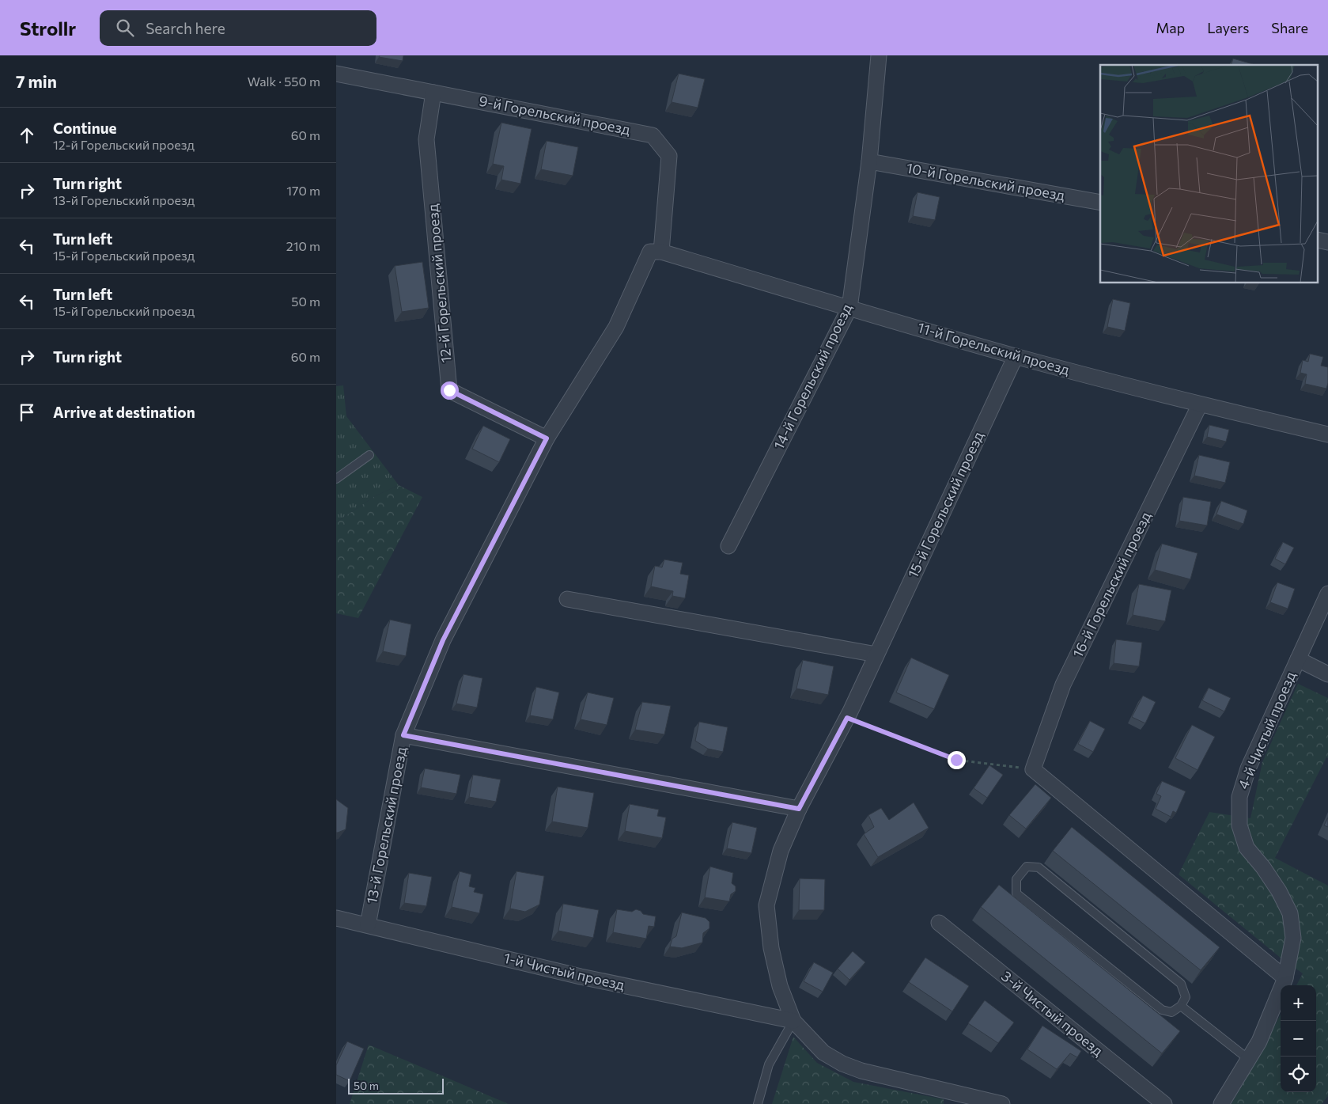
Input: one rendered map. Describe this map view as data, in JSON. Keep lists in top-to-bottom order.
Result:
{
  "streets": {
    "street": [
      "9-й Горельский проезд",
      "10-й Горельский проезд",
      "12-й Горельский проезд",
      "11-й Горельский проезд",
      "14-й Горельский проезд",
      "15-й Горельский проезд",
      "16-й Горельский проезд",
      "4-й Чистый проезд",
      "13-й Горельский проезд",
      "1-й Чистый проезд",
      "3-й Чистый проезд"
    ]
  },
  "crossings": [
    ["9-й Горельский проезд", "12-й Горельский проезд"],
    ["9-й Горельский проезд", "11-й Горельский проезд"],
    ["9-й Горельский проезд", "13-й Горельский проезд"],
    ["10-й Горельский проезд", "14-й Горельский проезд"],
    ["12-й Горельский проезд", "13-й Горельский проезд"],
    ["11-й Горельский проезд", "14-й Горельский проезд"],
    ["11-й Горельский проезд", "15-й Горельский проезд"],
    ["11-й Горельский проезд", "16-й Горельский проезд"],
    ["11-й Горельский проезд", "13-й Горельский проезд"],
    ["15-й Горельский проезд", "1-й Чистый проезд"],
    ["13-й Горельский проезд", "1-й Чистый проезд"]
  ],
  "scale_bar": "50 m",
  "page": {
    "header": "Strollr",
    "search": "Search here",
    "nav": ["Map", "Layers", "Share"],
    "heading": ["7 min", "Walk · 550 m"],
    "list": [
      ["Continue", "12-й Горельский проезд", "60 m"],
      ["Turn right", "13-й Горельский проезд", "170 m"],
      ["Turn left", "15-й Горельский проезд", "210 m"],
      ["Turn left", "15-й Горельский проезд", "50 m"],
      ["Turn right", "60 m"],
      "Arrive at destination"
    ],
    "map_buttons": ["+", "−"],
    "scale": "50 m"
  }
}
